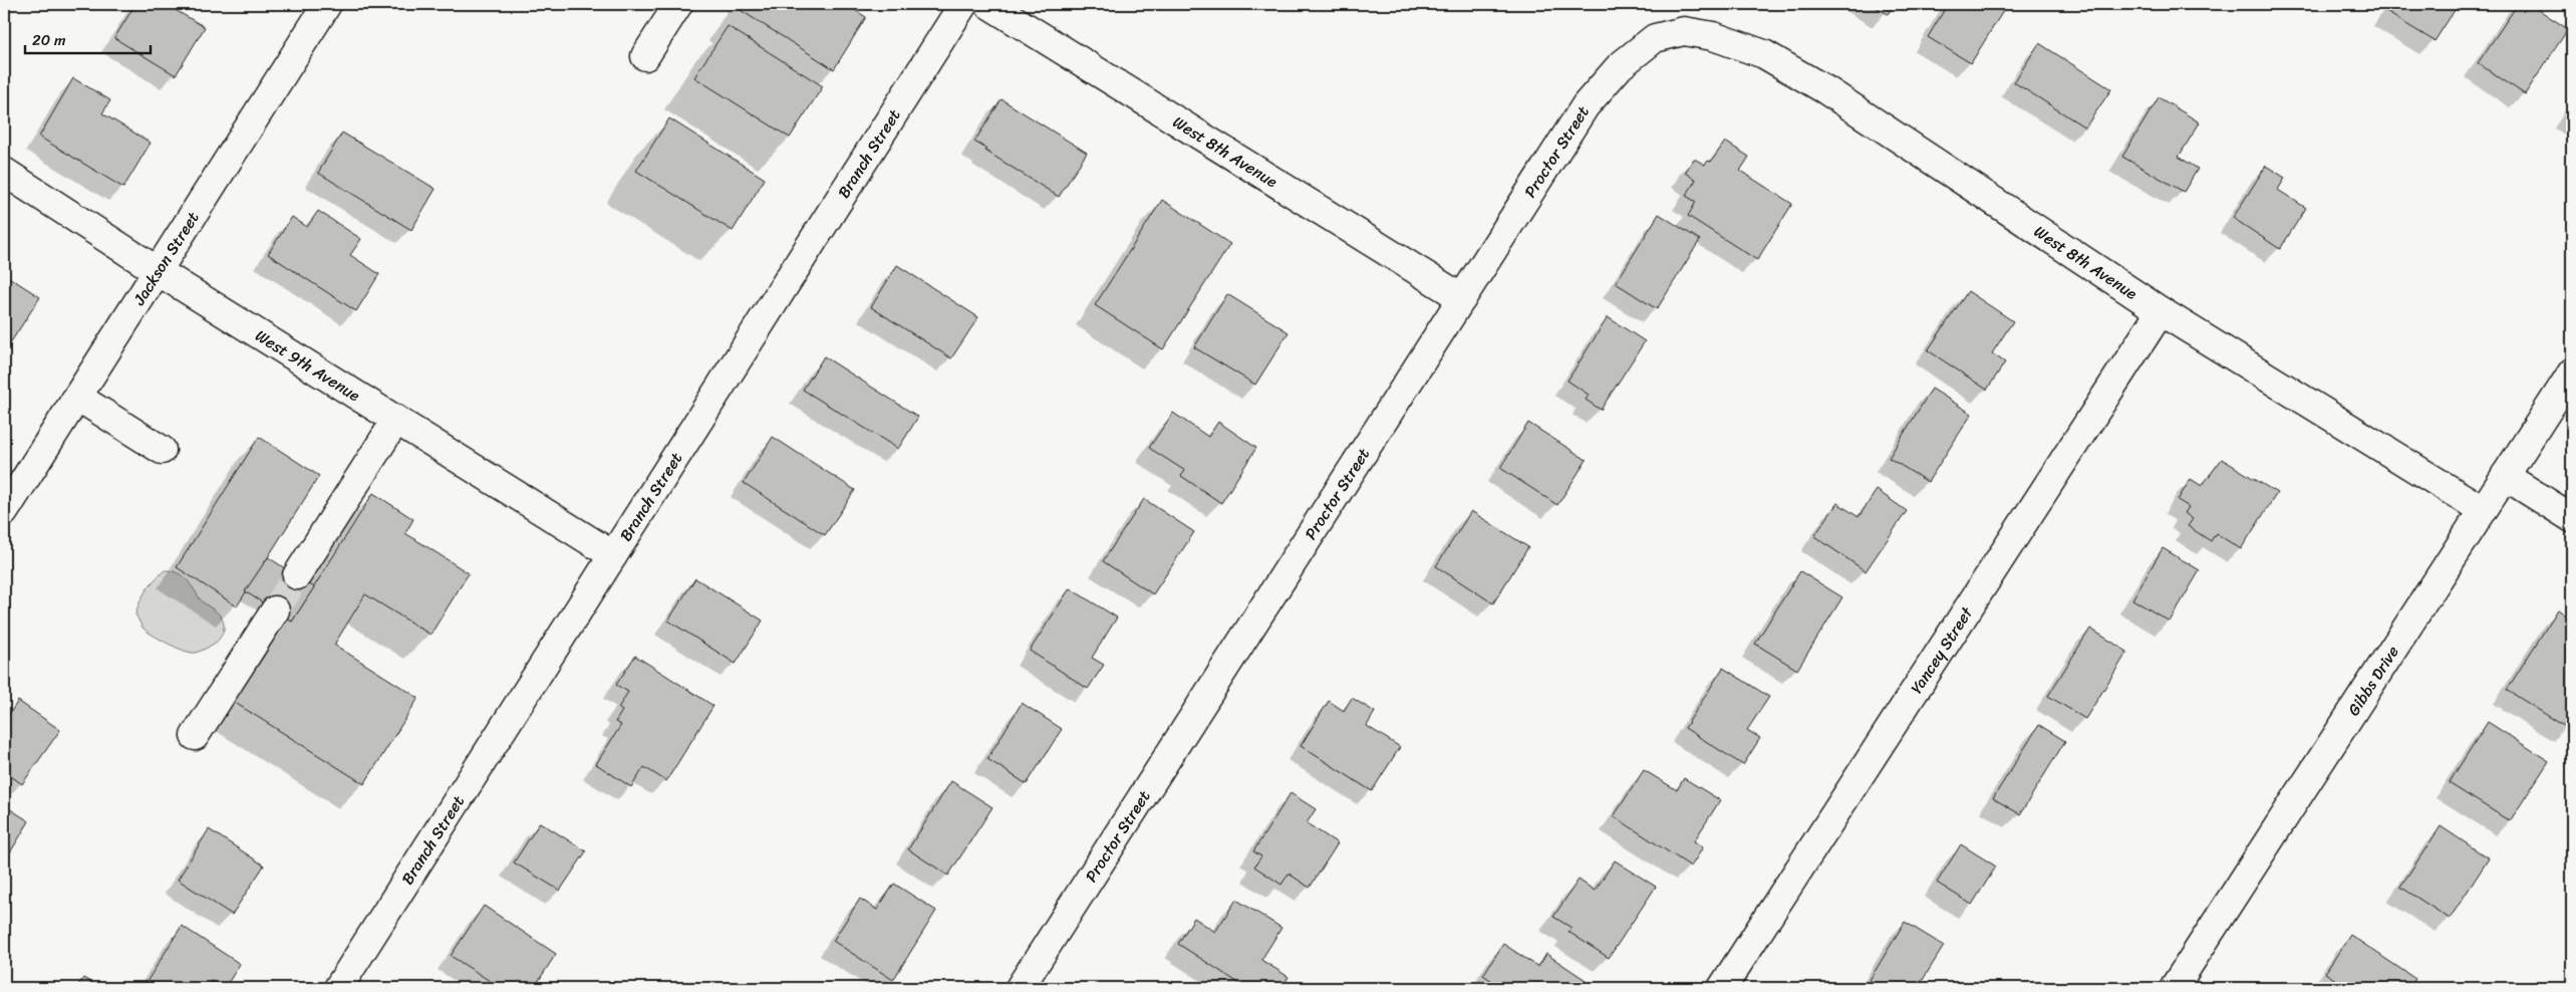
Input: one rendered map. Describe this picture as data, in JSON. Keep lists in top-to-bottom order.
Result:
{
  "streets": {
    "street": [
      "West 8th Avenue",
      "Proctor Street",
      "Branch Street",
      "Jackson Street",
      "West 9th Avenue",
      "Yancey Street",
      "Gibbs Drive"
    ]
  },
  "crossings": [
    ["West 8th Avenue", "Proctor Street"],
    ["West 8th Avenue", "Yancey Street"],
    ["West 8th Avenue", "Gibbs Drive"],
    ["Branch Street", "West 9th Avenue"],
    ["Jackson Street", "West 9th Avenue"]
  ],
  "scale_bar": "20 m"
}
